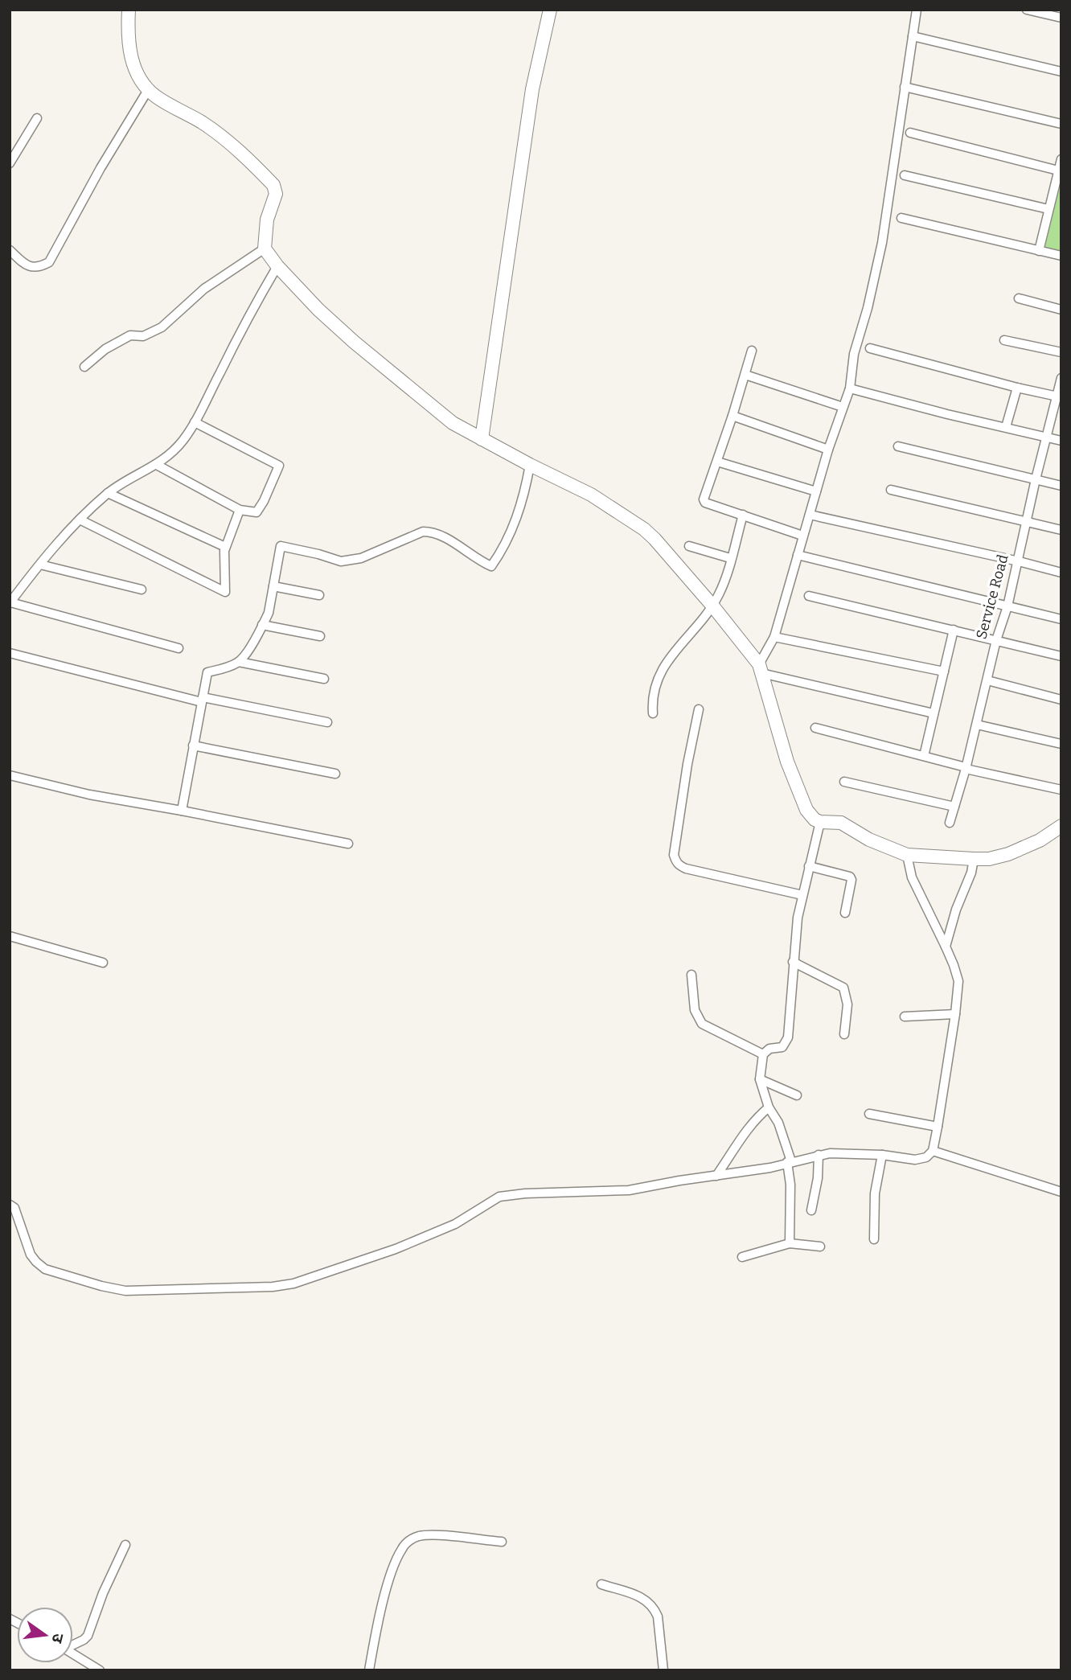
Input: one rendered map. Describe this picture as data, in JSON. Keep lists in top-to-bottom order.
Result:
{
  "streets": {
    "street": ["Service Road"]
  },
  "north": "right"
}
